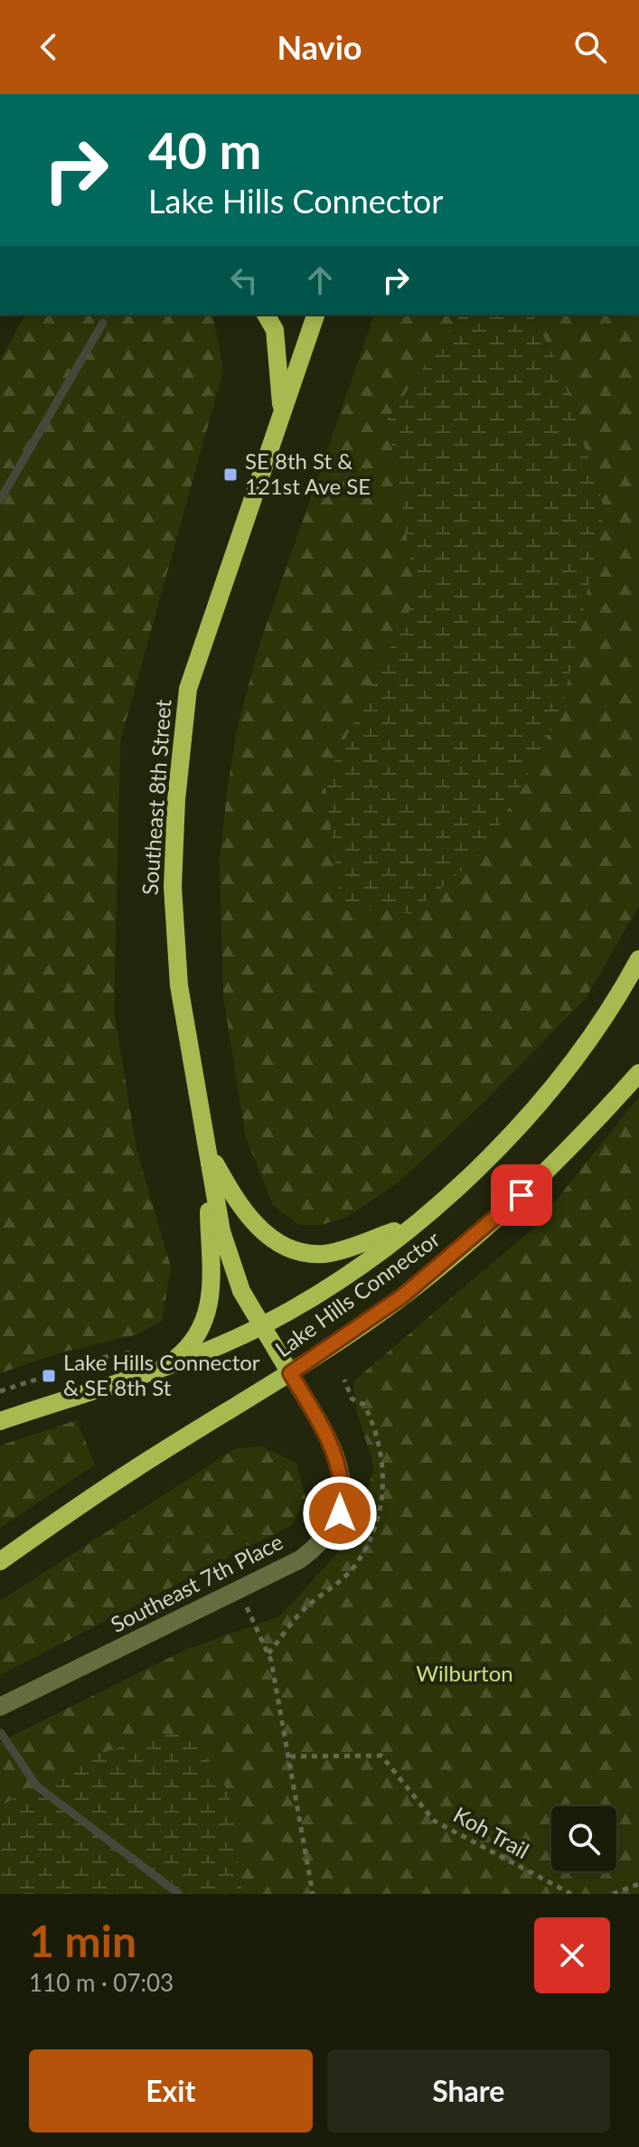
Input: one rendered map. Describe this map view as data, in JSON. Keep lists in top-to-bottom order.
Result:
{
  "streets": {
    "main road": ["Southeast 8th Street", "Lake Hills Connector"],
    "street": ["Southeast 7th Place"],
    "path": ["Koh Trail"]
  },
  "crossings": [
    ["Southeast 8th Street", "Lake Hills Connector"],
    ["Southeast 8th Street", "Southeast 7th Place"],
    ["Lake Hills Connector", "Southeast 7th Place"]
  ],
  "parks": ["Wilburton"],
  "places": {
    "transit": ["SE 8th St & 121st Ave SE", "Lake Hills Connector & SE 8th St"]
  },
  "page": {
    "header": "Navio",
    "turn": ["40 m", "Lake Hills Connector"],
    "heading": ["1 min", "110 m · 07:03"],
    "buttons": ["Exit", "Share"]
  }
}
